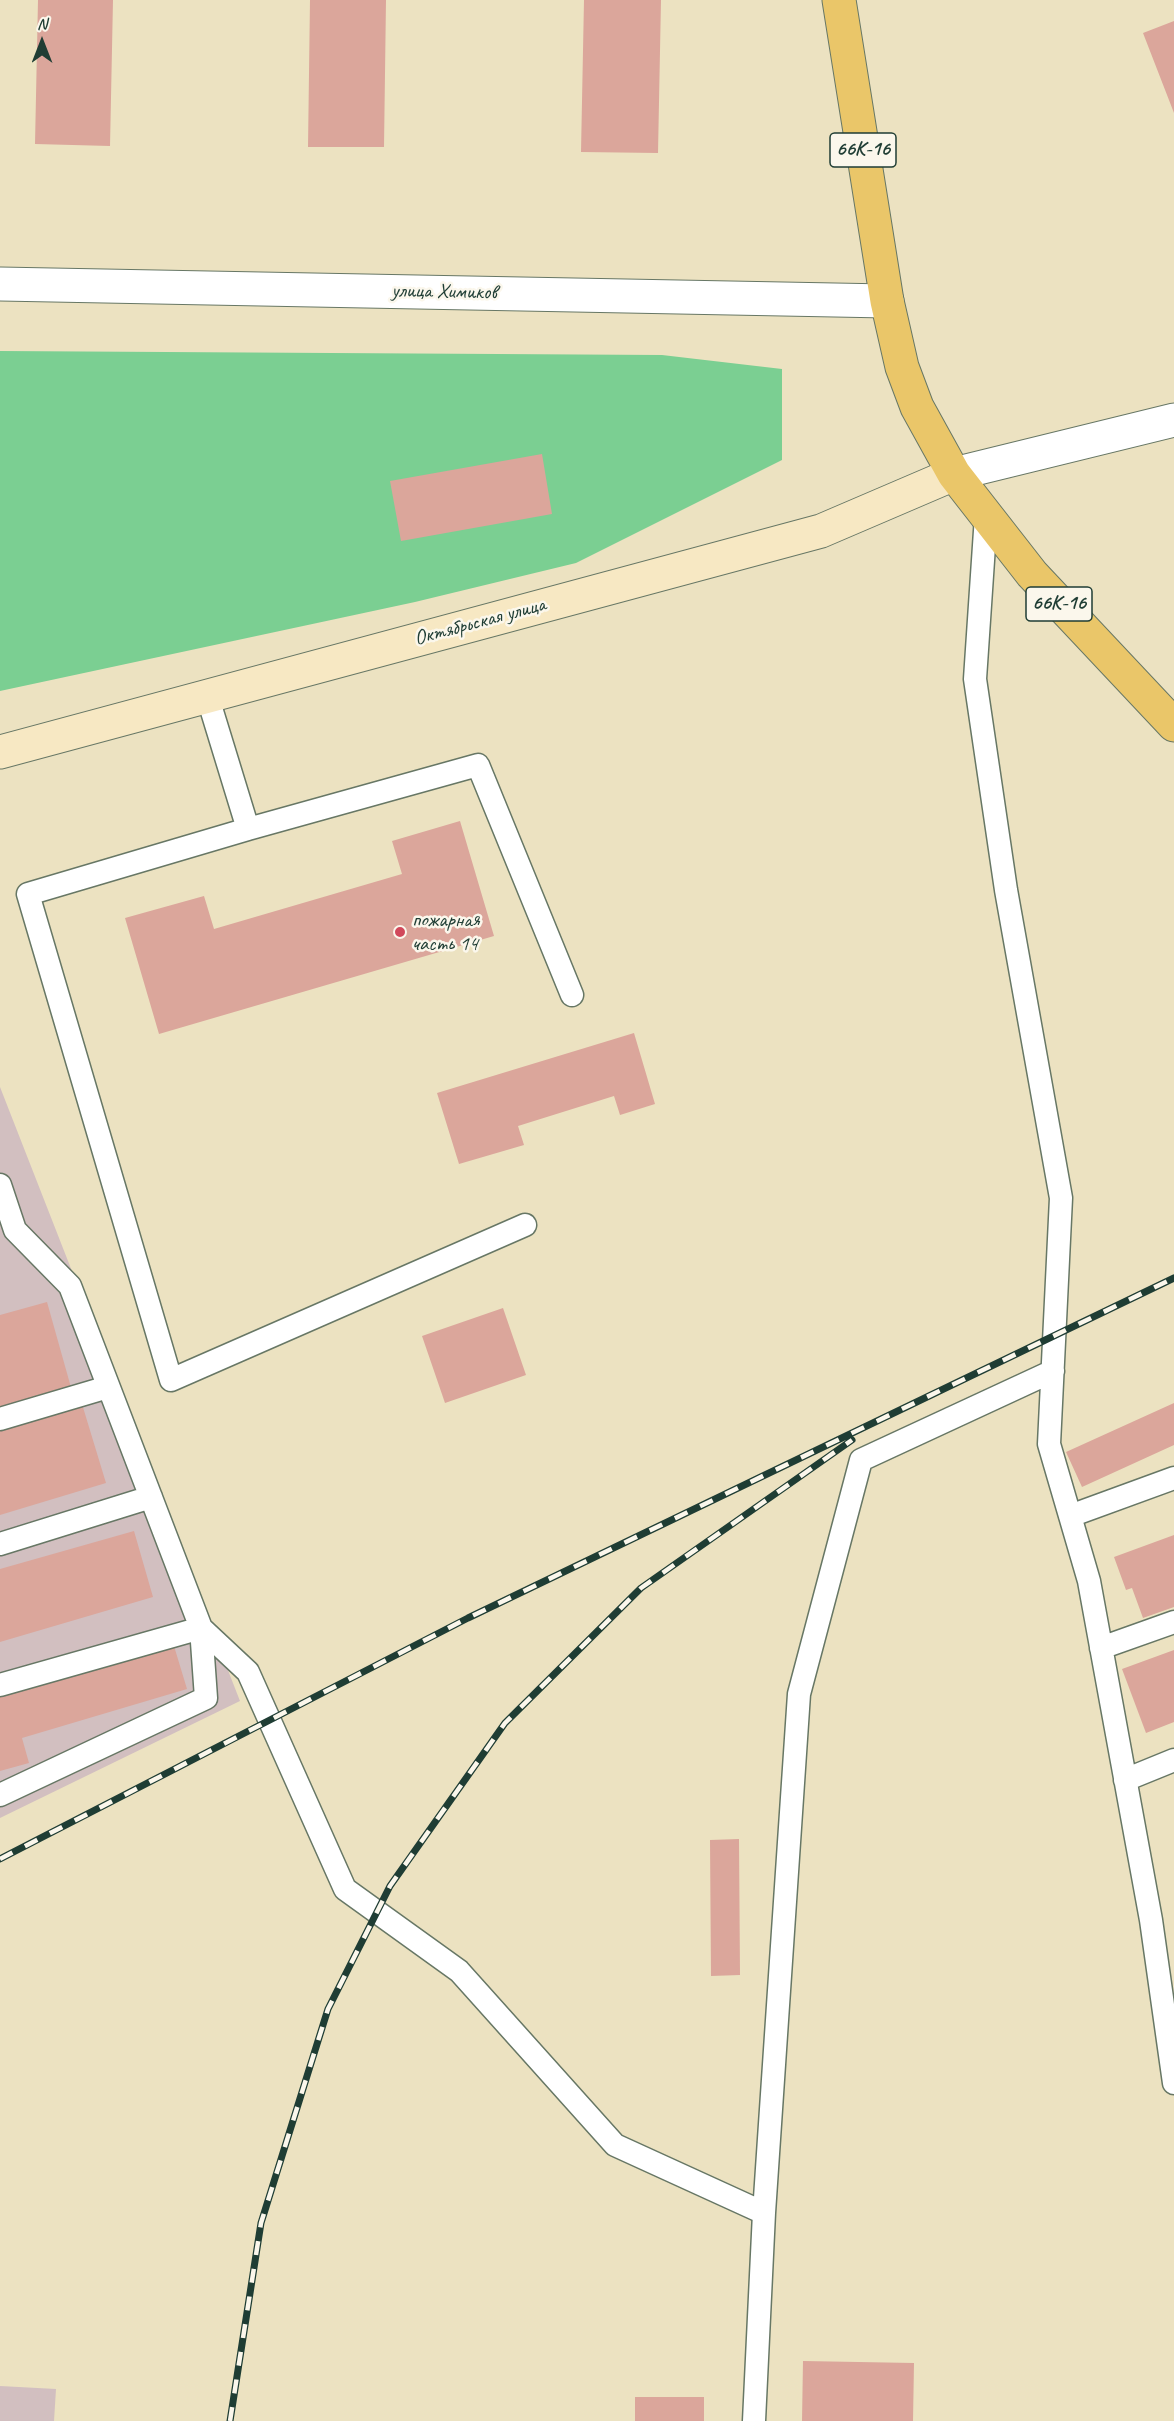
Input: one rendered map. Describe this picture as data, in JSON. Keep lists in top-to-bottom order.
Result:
{
  "streets": {
    "main road": ["66К-16", "Октябрьская улица"],
    "street": ["улица Химиков"]
  },
  "crossings": [
    ["66К-16", "улица Химиков"],
    ["66К-16", "Октябрьская улица"]
  ],
  "places": ["пожарная часть 14"],
  "north": "top"
}
